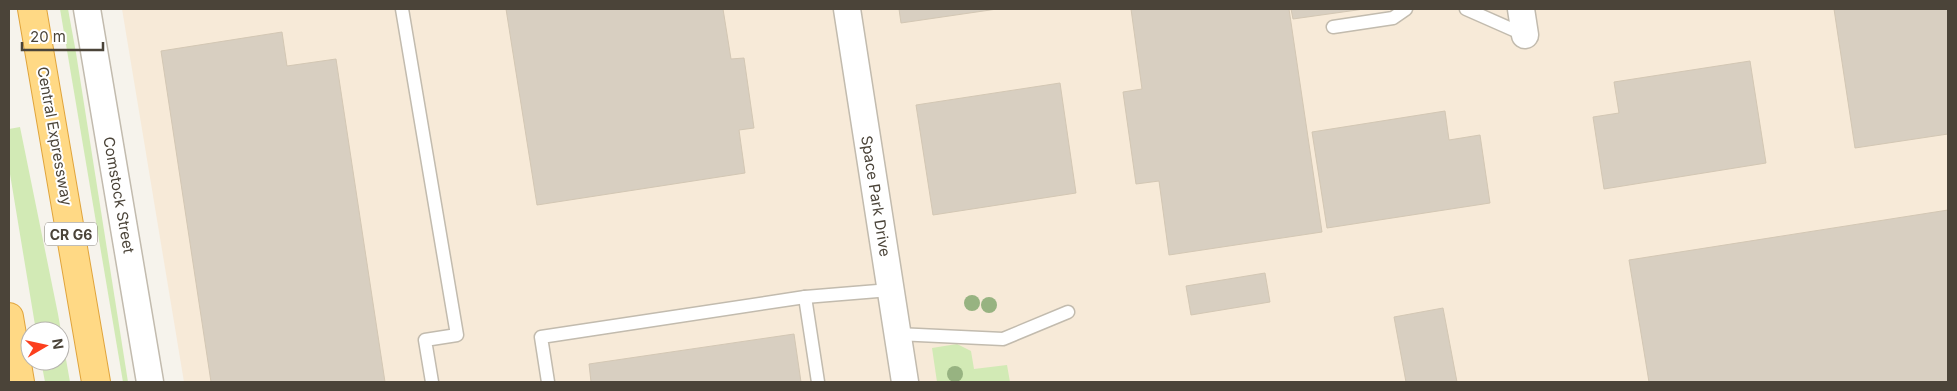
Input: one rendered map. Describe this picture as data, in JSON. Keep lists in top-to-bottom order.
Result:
{
  "streets": {
    "highway": ["Central Expressway", "CR G6"],
    "street": ["Comstock Street", "Space Park Drive"]
  },
  "scale_bar": "20 m",
  "north": "right"
}
